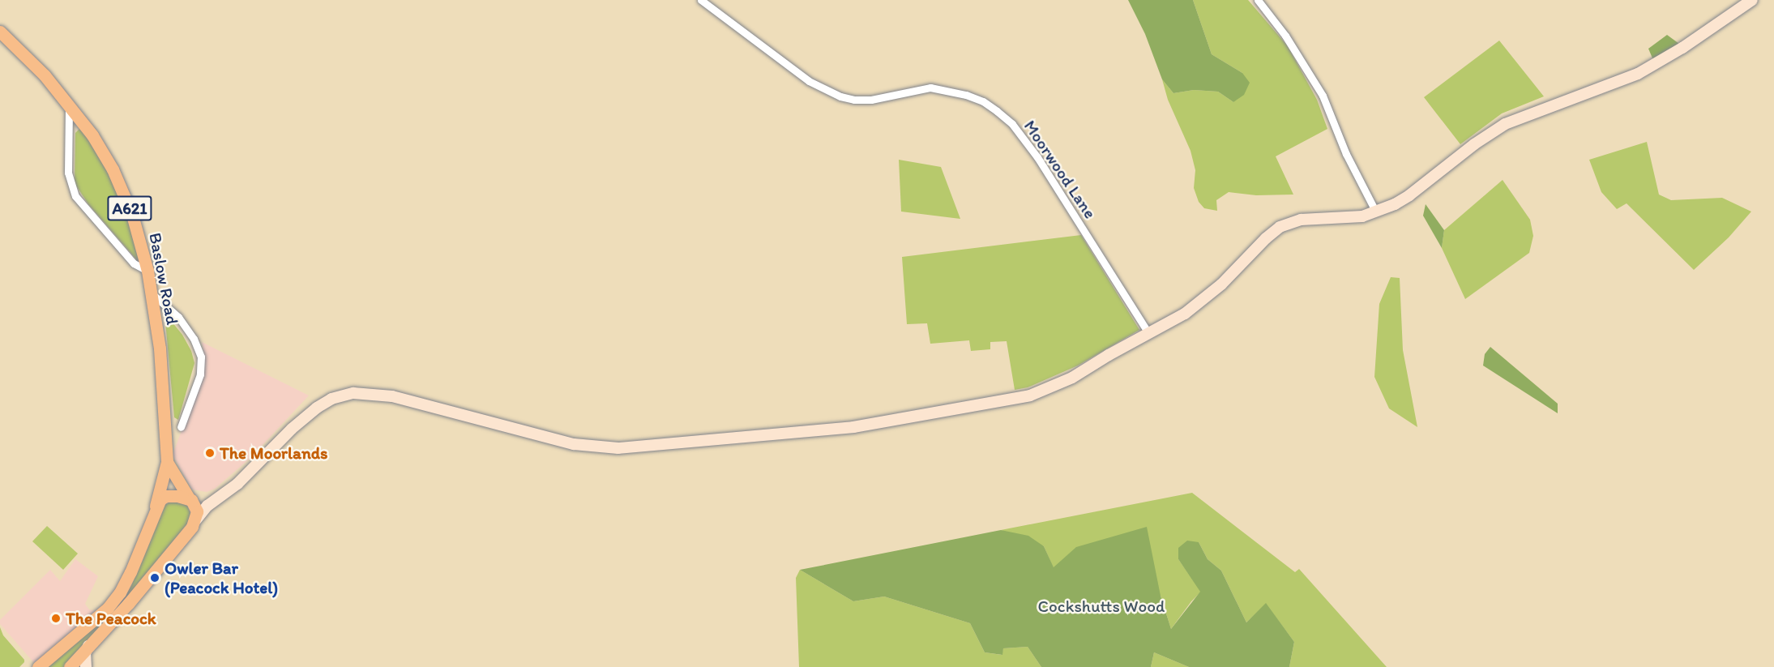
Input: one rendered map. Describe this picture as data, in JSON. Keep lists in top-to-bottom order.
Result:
{
  "streets": {
    "main road": ["A621", "Baslow Road"],
    "street": ["Moorwood Lane"]
  },
  "crossings": [
    ["A621", "Baslow Road"]
  ],
  "parks": ["Cockshutts Wood"],
  "places": ["The Moorlands", "Owler Bar (Peacock Hotel)", "The Peacock"]
}
